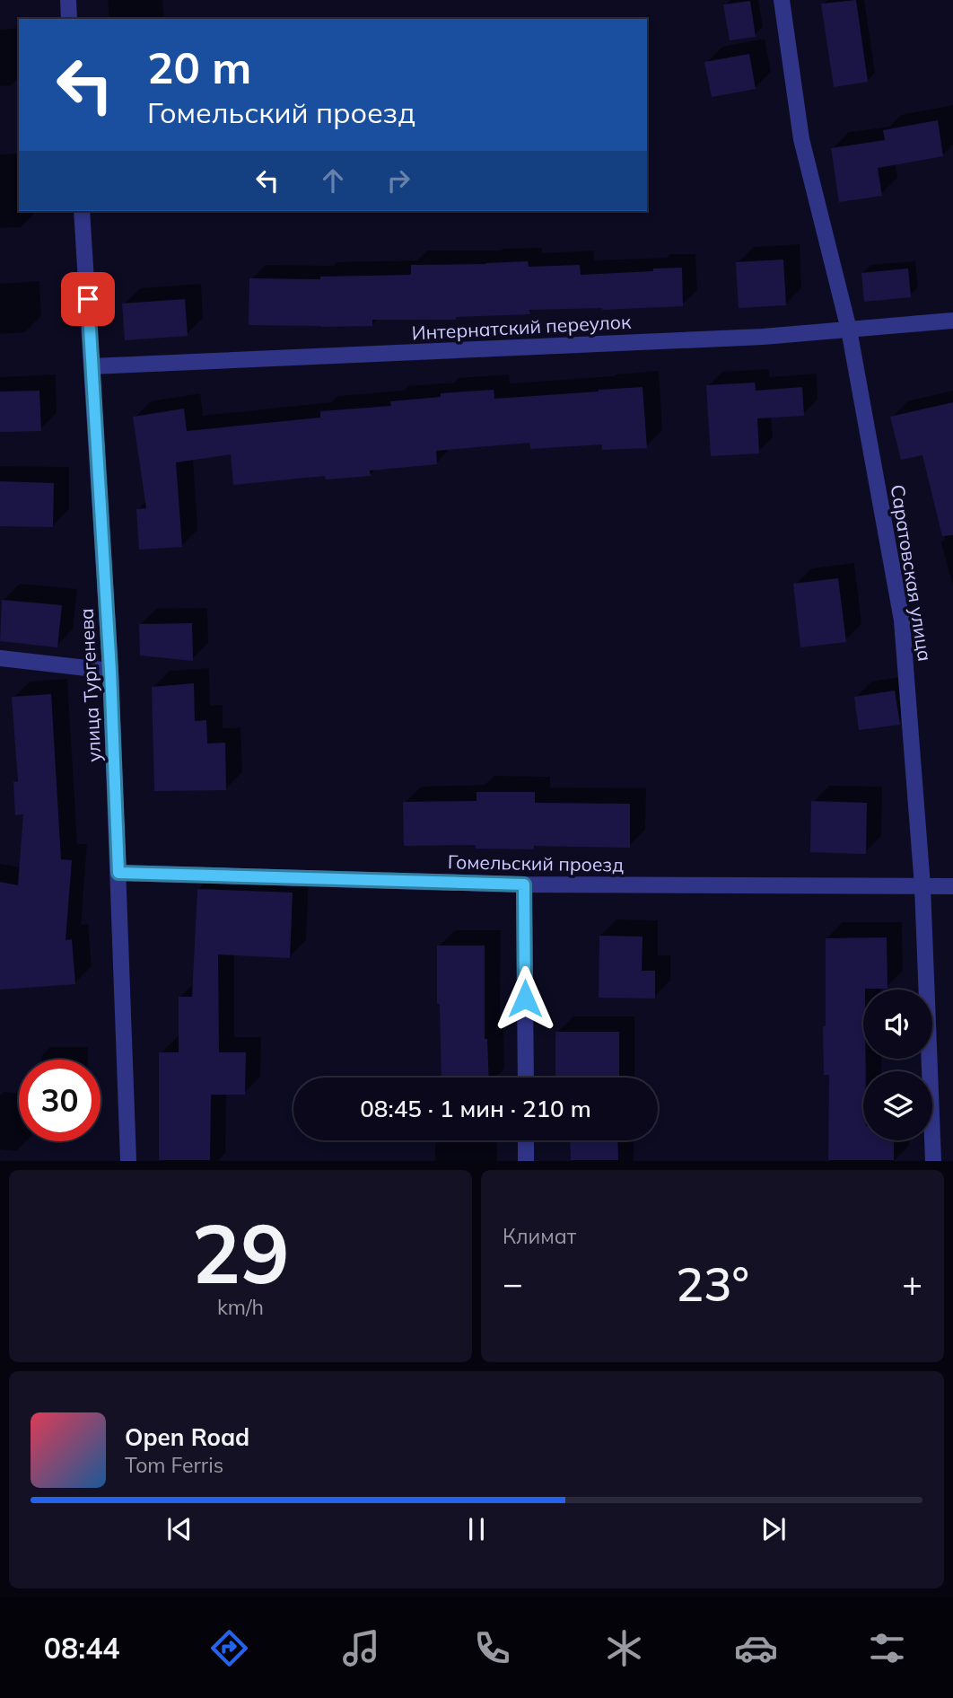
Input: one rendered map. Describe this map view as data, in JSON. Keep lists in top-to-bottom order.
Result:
{
  "streets": {
    "street": [
      "Интернатский переулок",
      "Саратовская улица",
      "улица Тургенева",
      "Гомельский проезд"
    ]
  },
  "crossings": [
    ["Интернатский переулок", "Саратовская улица"],
    ["Интернатский переулок", "улица Тургенева"],
    ["Саратовская улица", "Гомельский проезд"],
    ["улица Тургенева", "Гомельский проезд"]
  ],
  "page": {
    "turn": ["20 m", "Гомельский проезд"],
    "limit": "30",
    "trip": "08:45 · 1 мин · 210 m",
    "tile": [
      ["29", "km/h"],
      "Климат"
    ],
    "heat": ["−", "23°", "+"],
    "song": ["Open Road", "Tom Ferris"],
    "tabs": "08:44"
  }
}
